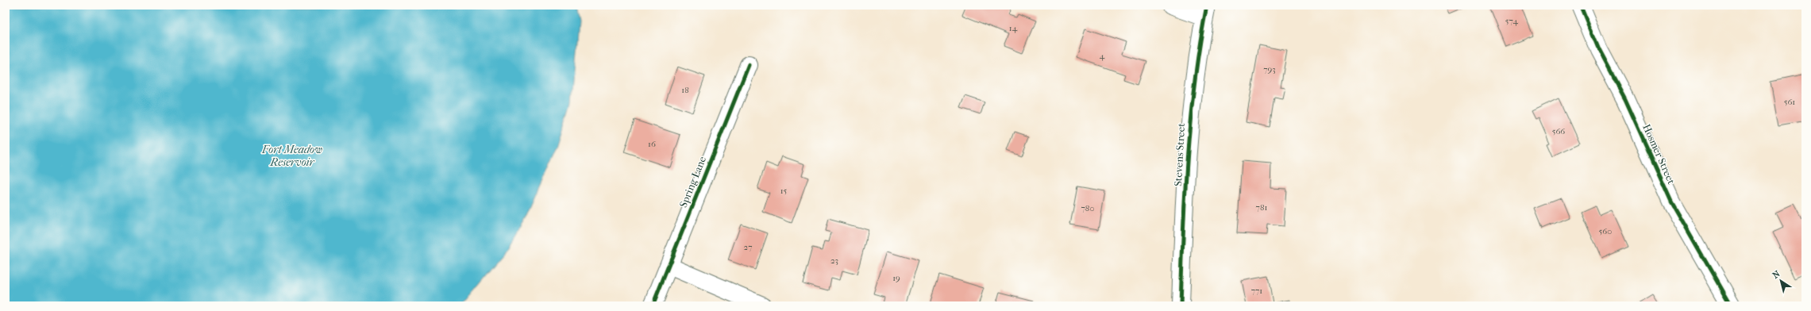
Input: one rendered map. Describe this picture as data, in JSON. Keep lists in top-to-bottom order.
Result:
{
  "streets": {
    "street": ["Hosmer Street", "Stevens Street", "Spring Lane"]
  },
  "water": ["Fort Meadow Reservoir"],
  "house_numbers": [
    "574",
    "14",
    "4",
    "793",
    "18",
    "561",
    "566",
    "16",
    "15",
    "781",
    "780",
    "560",
    "27",
    "23",
    "19",
    "771"
  ],
  "north": "top left"
}
